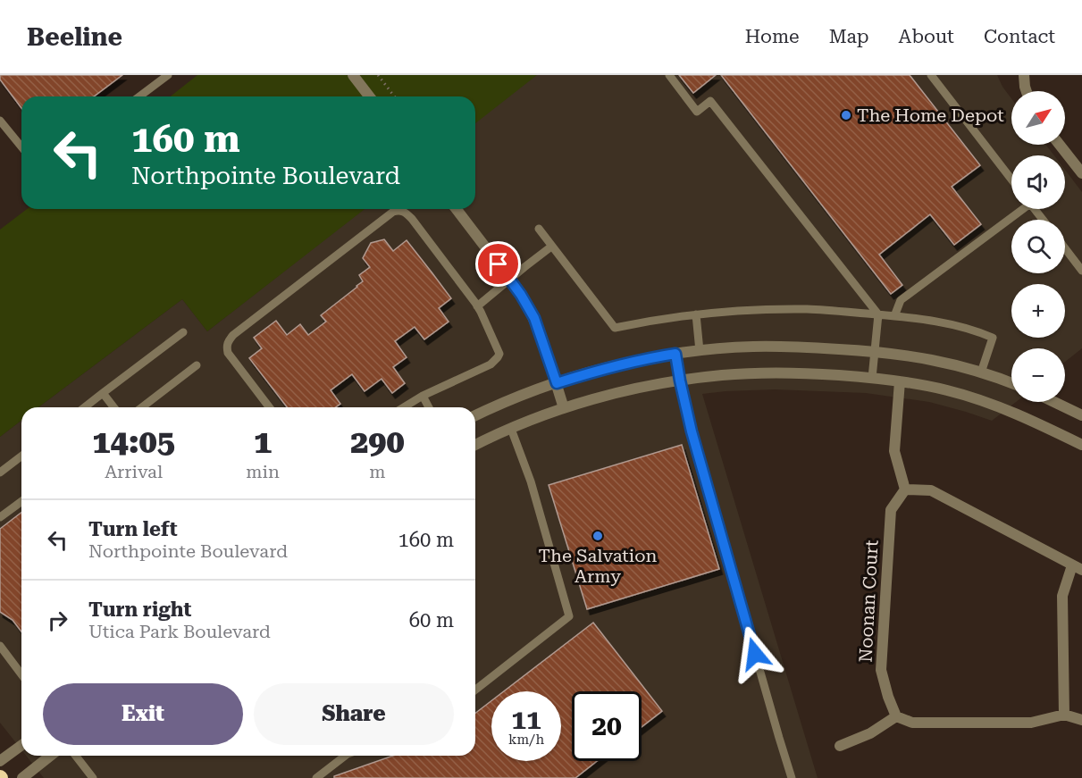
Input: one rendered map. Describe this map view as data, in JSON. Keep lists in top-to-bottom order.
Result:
{
  "streets": {
    "street": ["Noonan Court"]
  },
  "places": ["The Home Depot", "The Salvation Army"],
  "north": "top right",
  "page": {
    "header": "Beeline",
    "nav": [
      "Home",
      "Map",
      "About",
      "Contact"
    ],
    "map_buttons": ["+", "−"],
    "turn": ["160 m", "Northpointe Boulevard"],
    "eta": [
      "14:05",
      "Arrival",
      "1",
      "min",
      "290",
      "m"
    ],
    "list": [
      {
        "name": "Turn left",
        "note": "Northpointe Boulevard",
        "value": "160 m"
      },
      {
        "name": "Turn right",
        "note": "Utica Park Boulevard",
        "value": "60 m"
      }
    ],
    "buttons": ["Exit", "Share"],
    "speed": "11 km/h",
    "limit": "20"
  }
}
